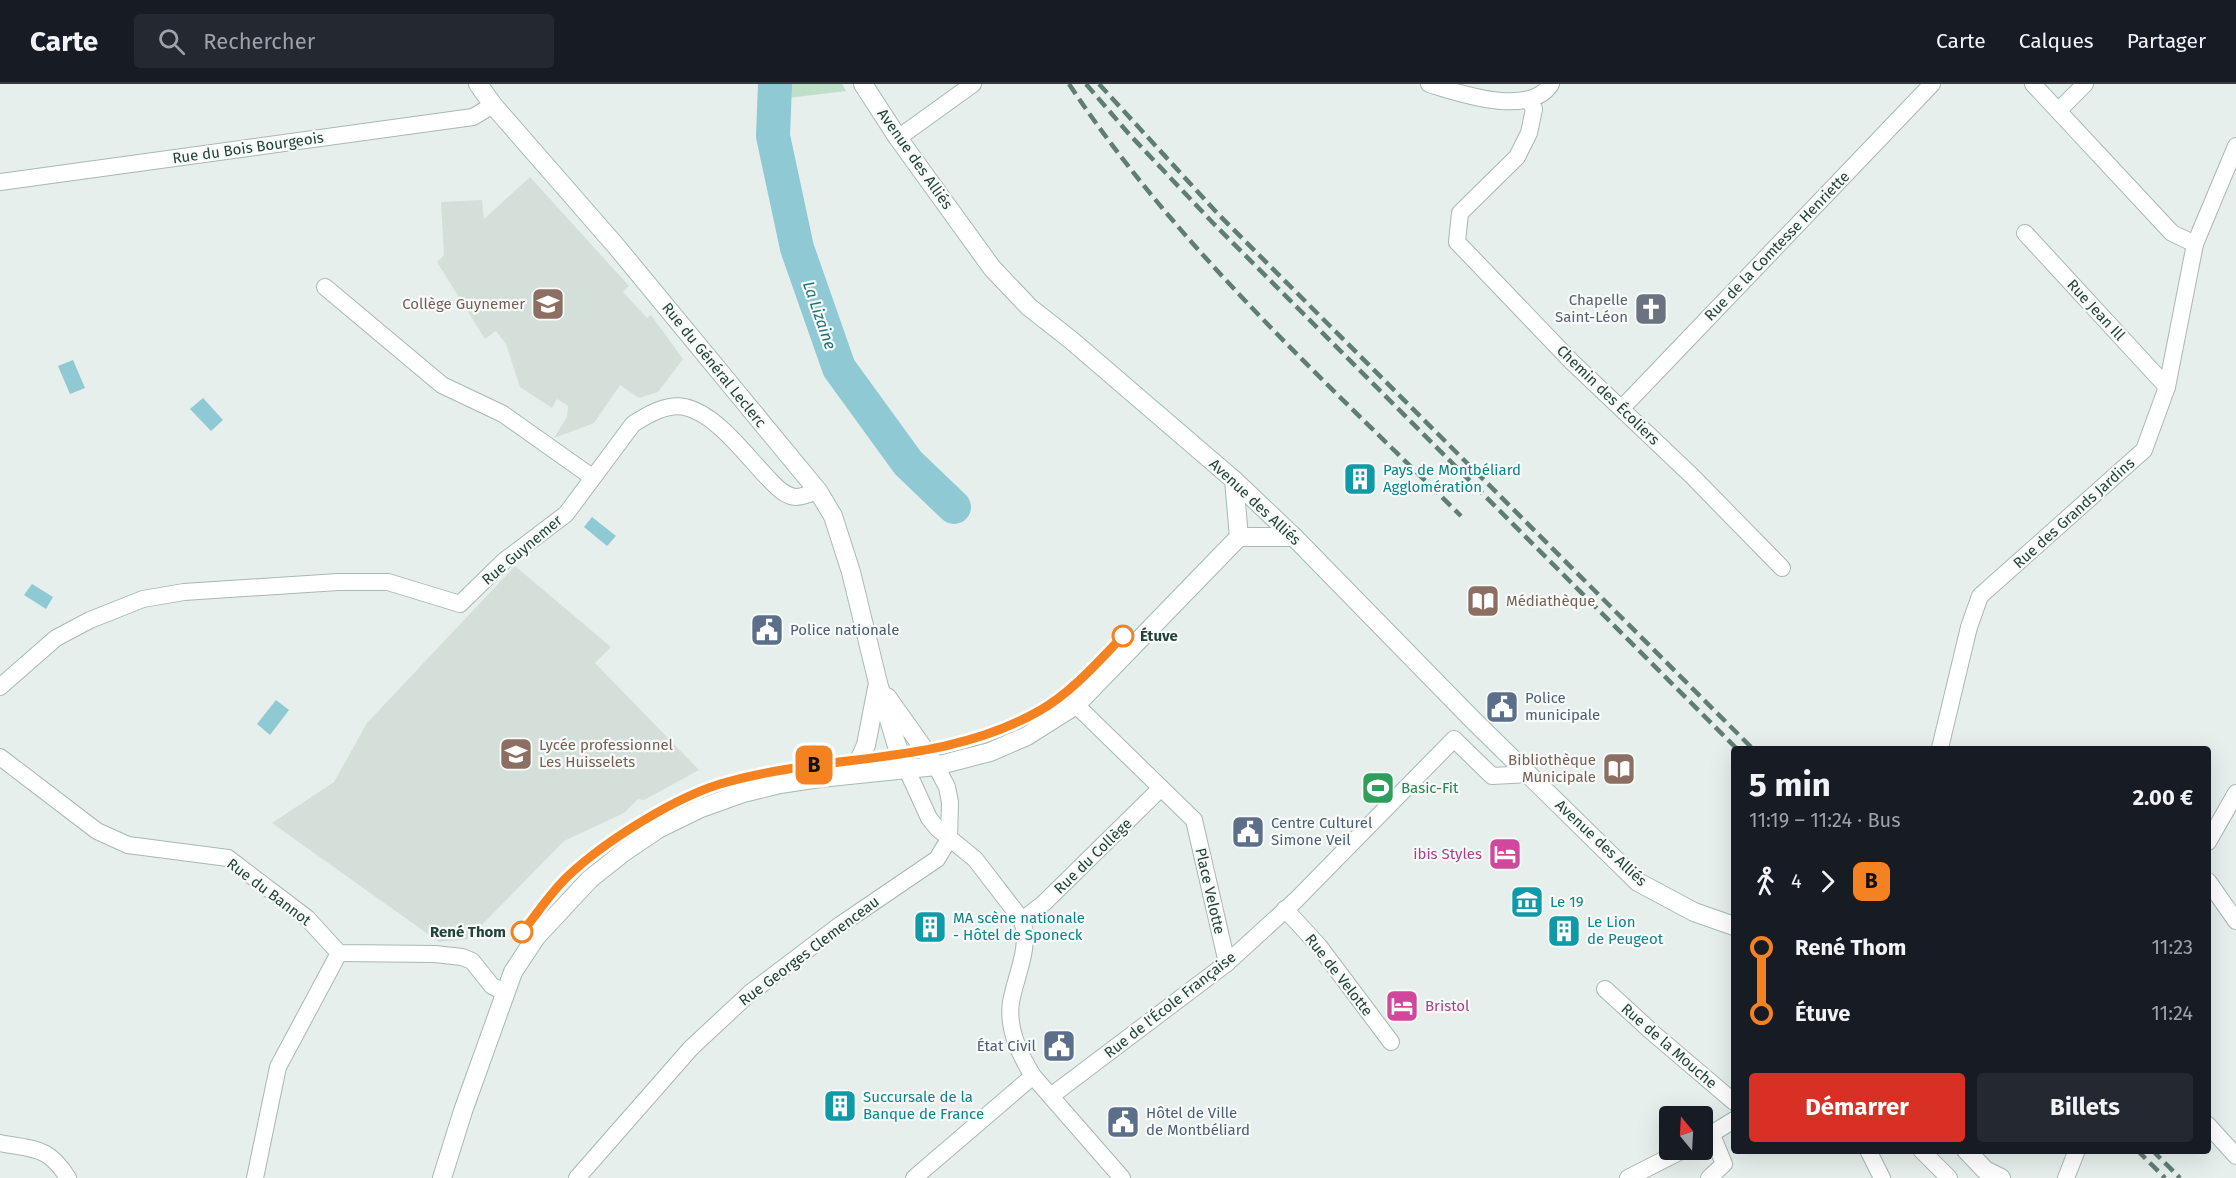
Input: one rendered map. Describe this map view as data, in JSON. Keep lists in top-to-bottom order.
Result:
{
  "streets": {
    "main road": ["Avenue des Alliés", "Rue du Général Leclerc"],
    "street": [
      "Rue du Bois Bourgeois",
      "Rue de la Comtesse Henriette",
      "Rue Jean Ill",
      "Chemin des Écoliers",
      "Rue des Grands Jardins",
      "Rue Guynemer",
      "Rue du Collège",
      "Place Velotte",
      "Rue du Bannot",
      "Rue Georges Clemenceau",
      "Rue de Velotte",
      "Rue de l'École Française",
      "Rue de la Mouche"
    ]
  },
  "crossings": [
    ["Rue du Bois Bourgeois", "Rue du Général Leclerc"],
    ["Avenue des Alliés", "Rue de l'École Française"],
    ["Rue de la Comtesse Henriette", "Chemin des Écoliers"],
    ["Rue Jean Ill", "Rue des Grands Jardins"],
    ["Rue du Général Leclerc", "Rue Guynemer"],
    ["Rue du Général Leclerc", "Rue du Collège"],
    ["Rue du Général Leclerc", "Rue Georges Clemenceau"],
    ["Rue du Collège", "Place Velotte"],
    ["Place Velotte", "Rue de l'École Française"],
    ["Rue de Velotte", "Rue de l'École Française"]
  ],
  "water": ["La Lizaine"],
  "places": {
    "school or university": ["Collège Guynemer", "Lycée professionnel Les Huisselets"],
    "church": ["Chapelle Saint-Léon"],
    "building": [
      "Pays de Montbéliard Agglomération",
      "MA scène nationale - Hôtel de Sponeck",
      "Le Lion de Peugeot",
      "Succursale de la Banque de France"
    ],
    "library": ["Médiathèque", "Bibliothèque Municipale"],
    "public building": [
      "Police nationale",
      "Police municipale",
      "Centre Culturel Simone Veil",
      "État Civil",
      "Hôtel de Ville de Montbéliard"
    ],
    "other": ["Étuve", "René Thom"],
    "sports": ["Basic-Fit"],
    "hotel": ["ibis Styles", "Bristol"],
    "museum": ["Le 19"]
  },
  "lines": ["bus line B"],
  "north": "top",
  "page": {
    "header": "Carte",
    "search": "Rechercher",
    "nav": ["Carte", "Calques", "Partager"],
    "on_map": "B",
    "heading": ["5 min", "11:19 – 11:24 · Bus", "2.00 €"],
    "legs": ["4", "B"],
    "list": [
      {
        "name": "René Thom",
        "value": "11:23"
      },
      {
        "name": "Étuve",
        "value": "11:24"
      }
    ],
    "buttons": ["Démarrer", "Billets"]
  }
}
